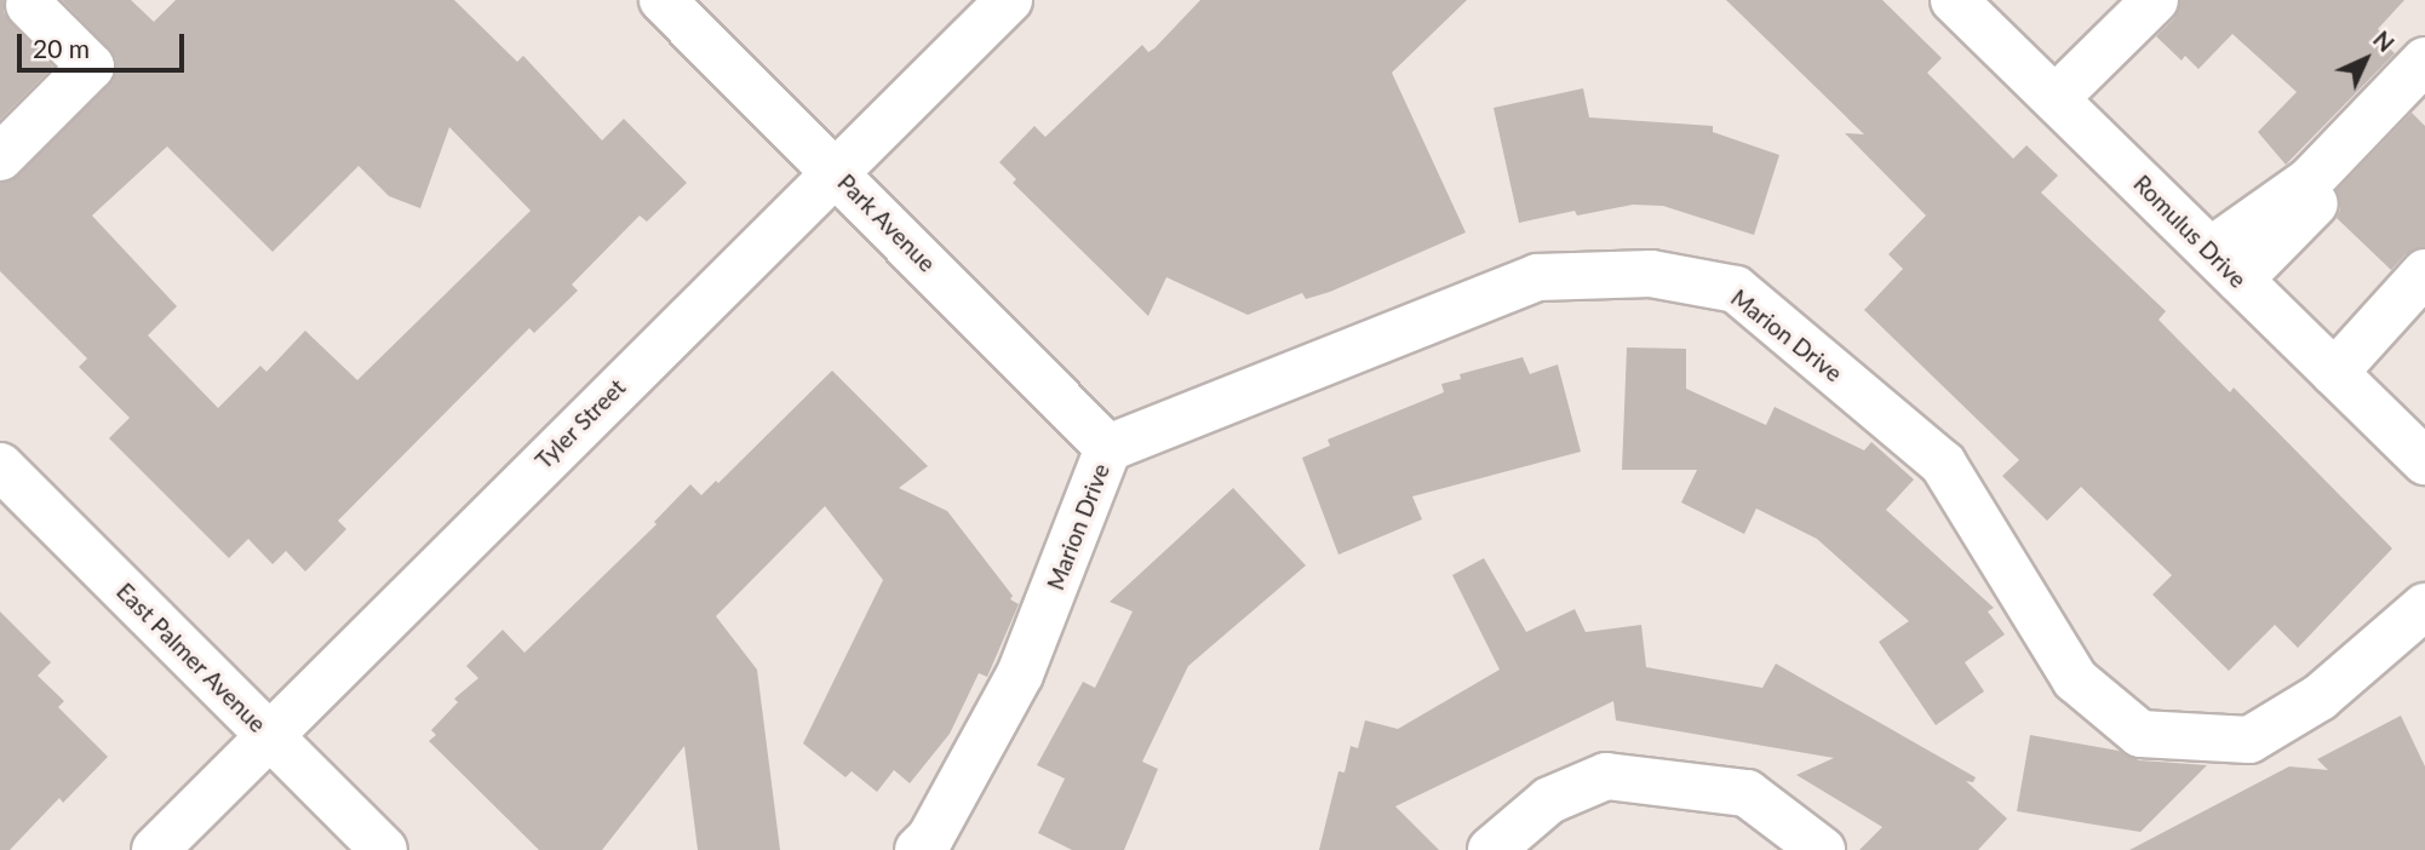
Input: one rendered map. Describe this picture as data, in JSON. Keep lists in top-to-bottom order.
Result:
{
  "streets": {
    "street": [
      "Park Avenue",
      "Romulus Drive",
      "Marion Drive",
      "Tyler Street",
      "East Palmer Avenue"
    ]
  },
  "crossings": [
    ["Park Avenue", "Marion Drive"],
    ["Park Avenue", "Tyler Street"],
    ["Tyler Street", "East Palmer Avenue"]
  ],
  "scale_bar": "20 m",
  "north": "top right"
}
